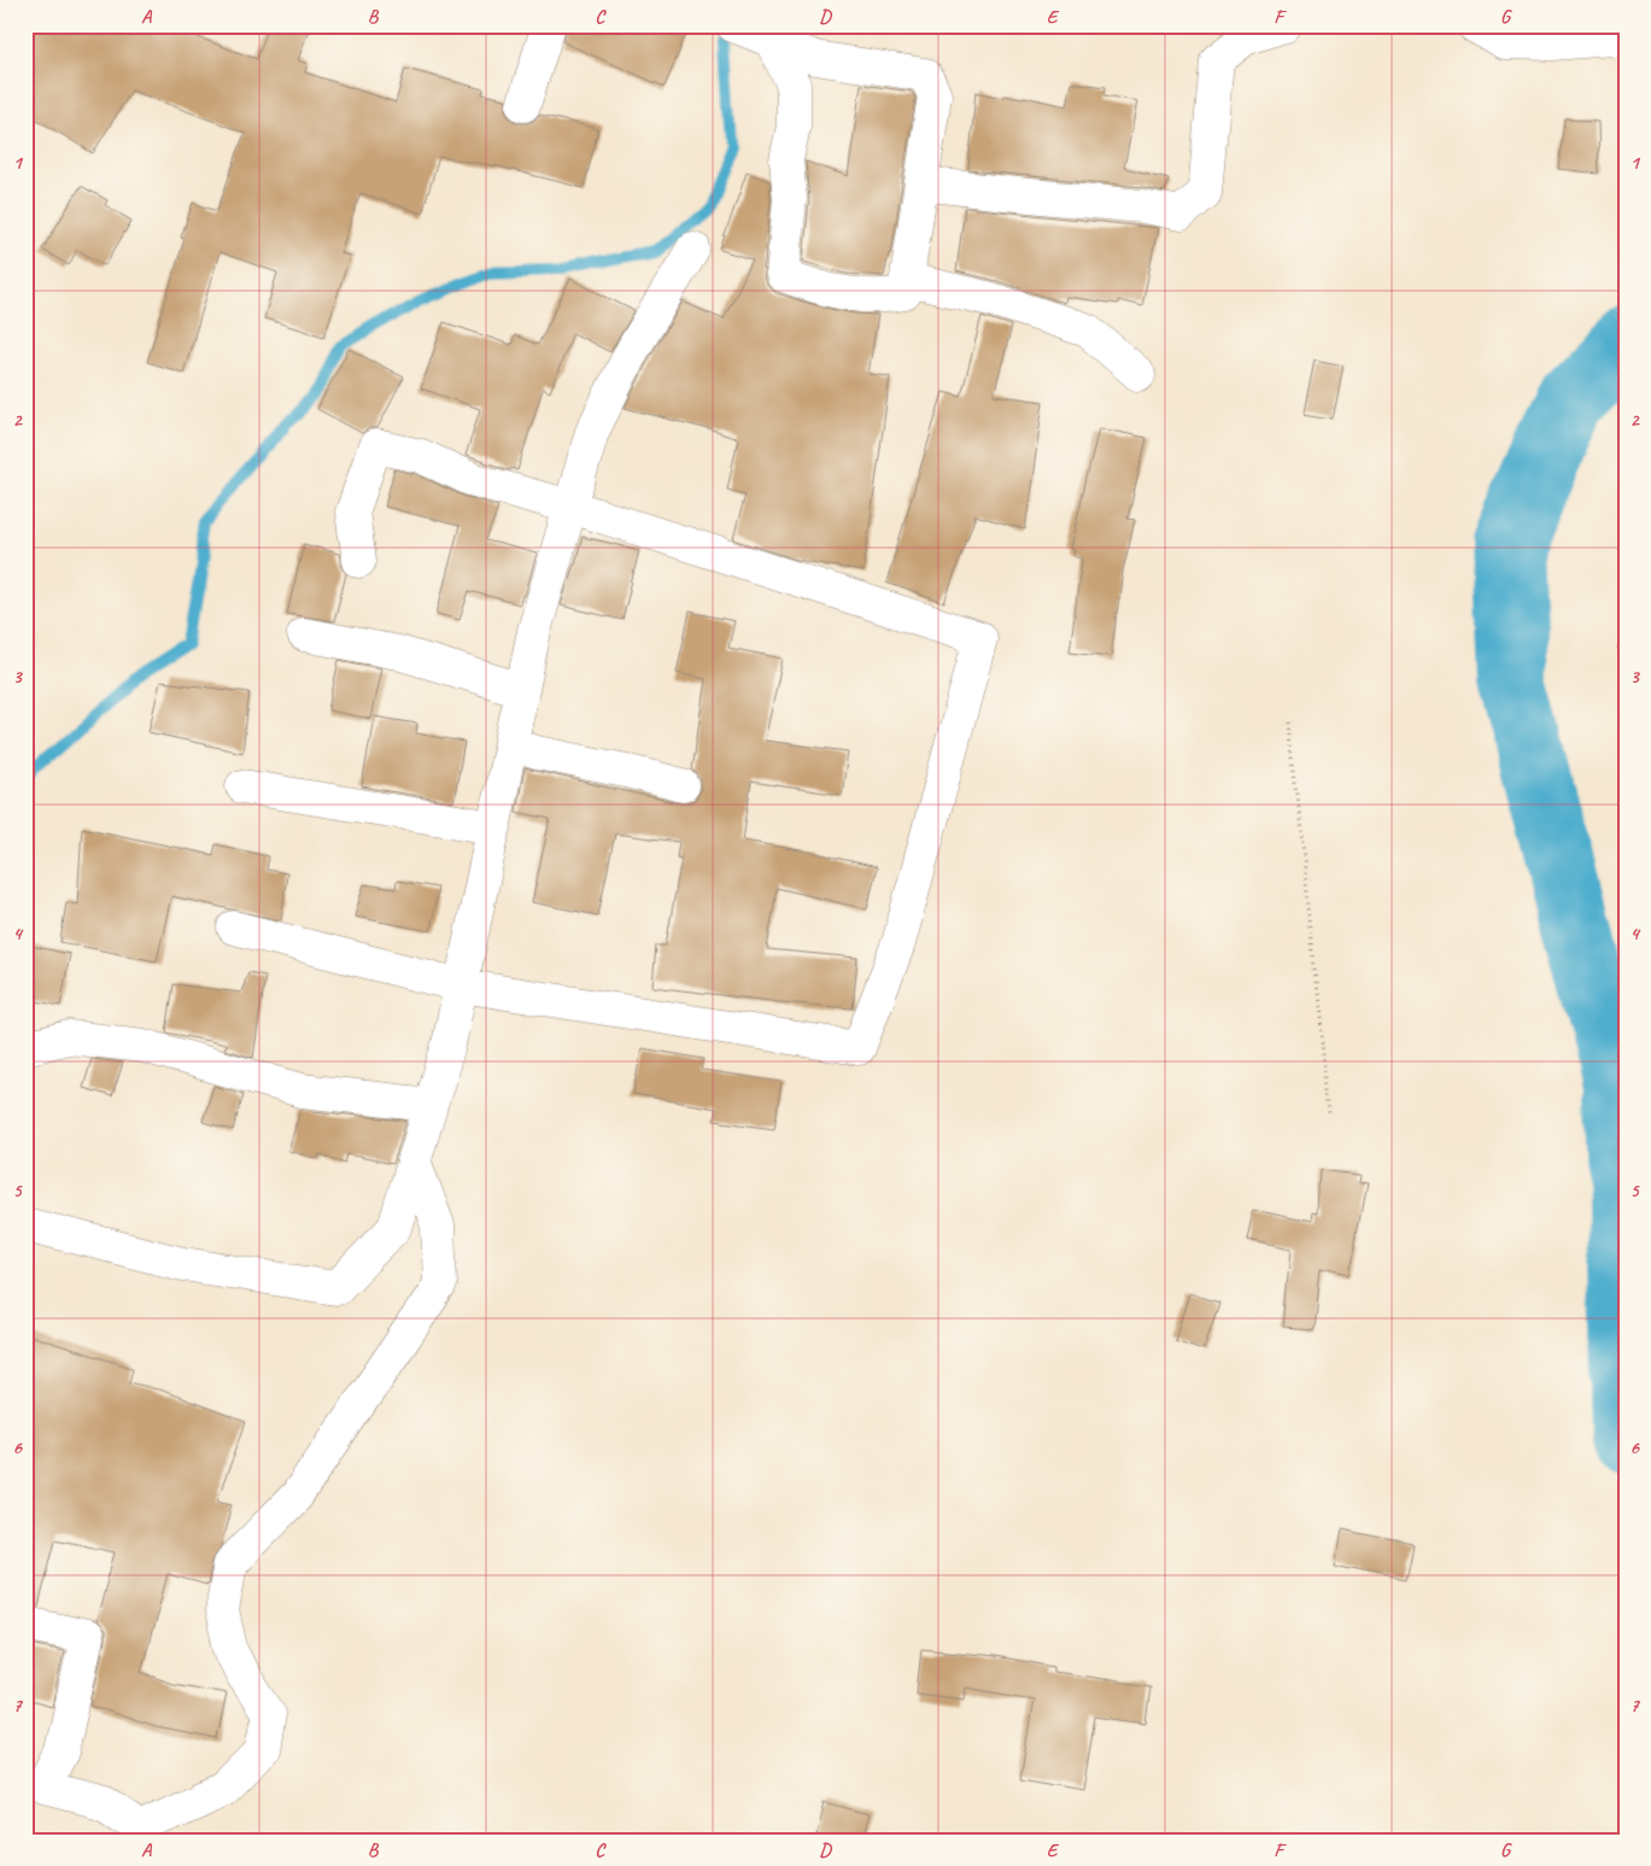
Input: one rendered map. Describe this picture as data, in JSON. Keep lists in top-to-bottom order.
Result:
{
  "grid": {
    "columns": [
      "A",
      "B",
      "C",
      "D",
      "E",
      "F",
      "G"
    ],
    "rows": [
      "1",
      "2",
      "3",
      "4",
      "5",
      "6",
      "7"
    ]
  }
}
